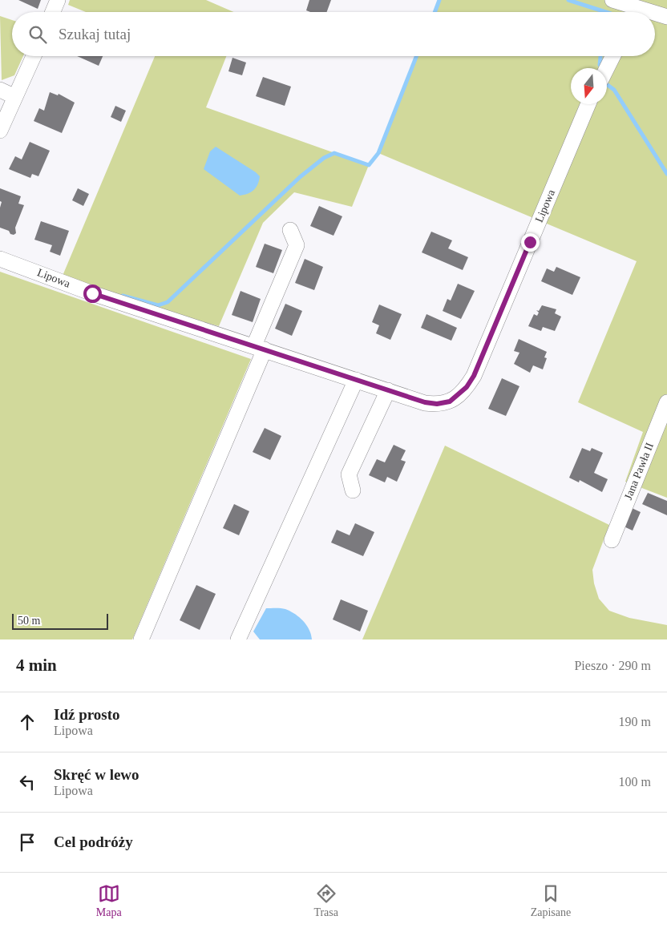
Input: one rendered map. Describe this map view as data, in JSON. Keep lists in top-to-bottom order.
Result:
{
  "streets": {
    "street": ["Lipowa", "Jana Pawła II"]
  },
  "scale_bar": "50 m",
  "north": "bottom",
  "page": {
    "search": "Szukaj tutaj",
    "scale": "50 m",
    "heading": ["4 min", "Pieszo · 290 m"],
    "list": [
      ["Idź prosto", "Lipowa", "190 m"],
      ["Skręć w lewo", "Lipowa", "100 m"],
      "Cel podróży"
    ],
    "nav": ["Mapa", "Trasa", "Zapisane"]
  }
}
